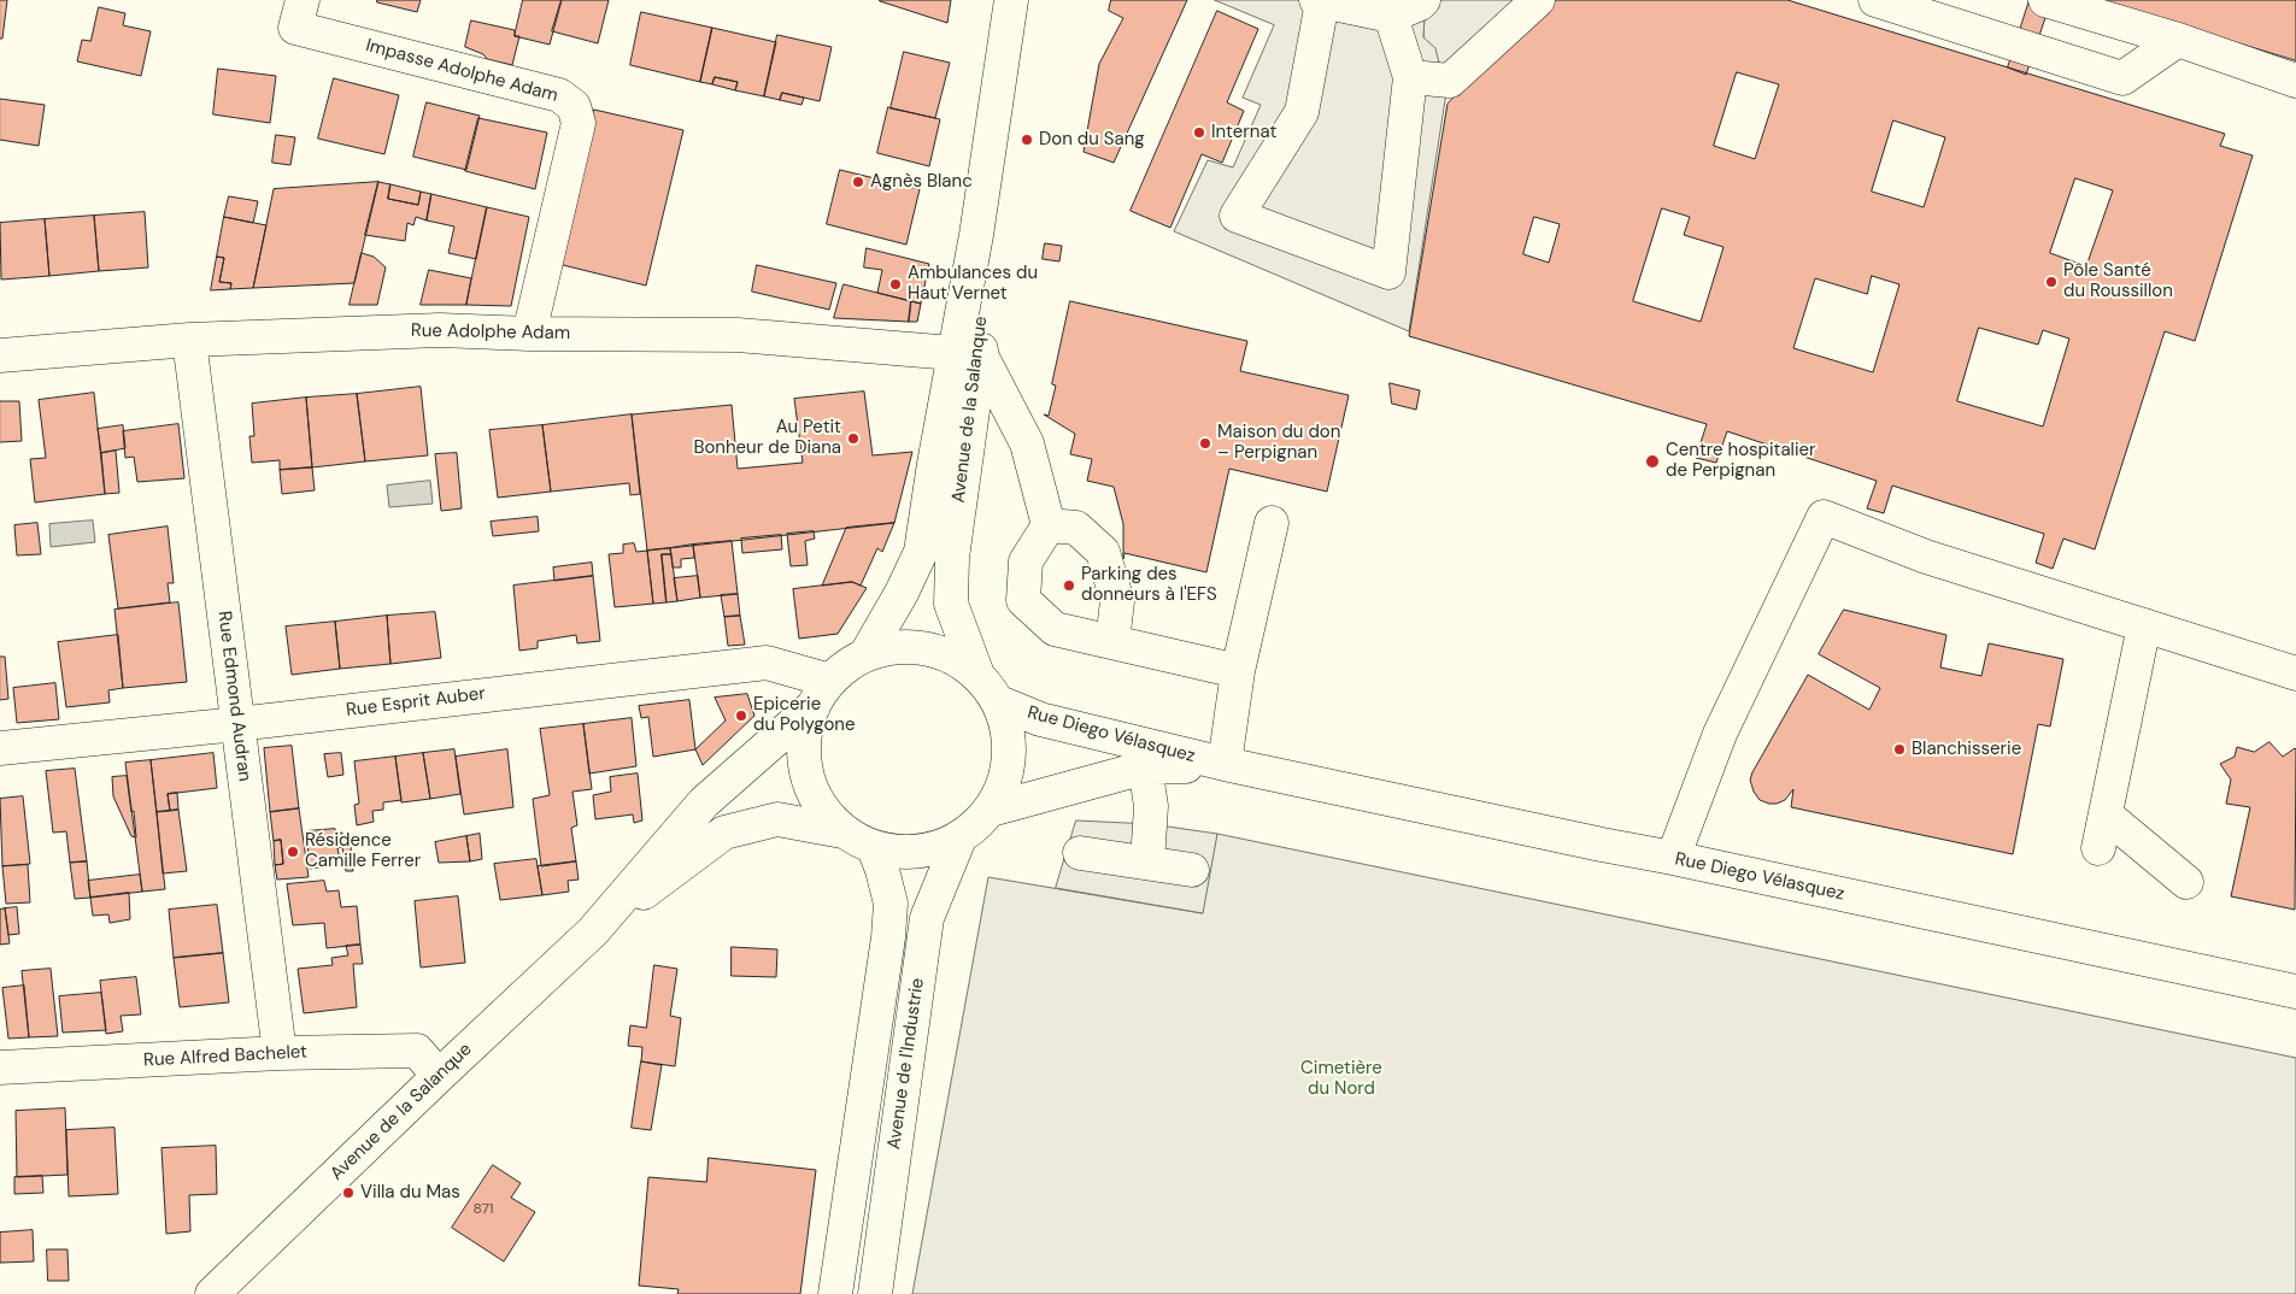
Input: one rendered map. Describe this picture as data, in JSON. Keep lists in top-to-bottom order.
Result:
{
  "streets": {
    "street": [
      "Impasse Adolphe Adam",
      "Rue Adolphe Adam",
      "Avenue de la Salanque",
      "Rue Edmond Audran",
      "Rue Esprit Auber",
      "Rue Diego Vélasquez",
      "Rue Alfred Bachelet",
      "Avenue de l'Industrie"
    ]
  },
  "crossings": [
    ["Impasse Adolphe Adam", "Rue Adolphe Adam"],
    ["Rue Adolphe Adam", "Avenue de la Salanque"],
    ["Rue Adolphe Adam", "Rue Edmond Audran"],
    ["Avenue de la Salanque", "Rue Esprit Auber"],
    ["Avenue de la Salanque", "Rue Diego Vélasquez"],
    ["Avenue de la Salanque", "Rue Alfred Bachelet"],
    ["Avenue de la Salanque", "Avenue de l'Industrie"],
    ["Rue Edmond Audran", "Rue Esprit Auber"],
    ["Rue Edmond Audran", "Rue Alfred Bachelet"],
    ["Rue Esprit Auber", "Rue Diego Vélasquez"],
    ["Rue Esprit Auber", "Avenue de l'Industrie"],
    ["Rue Diego Vélasquez", "Avenue de l'Industrie"]
  ],
  "parks": ["Cimetière du Nord"],
  "places": [
    "Internat",
    "Don du Sang",
    "Agnès Blanc",
    "Pôle Santé du Roussillon",
    "Ambulances du Haut Vernet",
    "Au Petit Bonheur de Diana",
    "Maison du don – Perpignan",
    "Centre hospitalier de Perpignan",
    "Parking des donneurs à l'EFS",
    "Epicerie du Polygone",
    "Blanchisserie",
    "Résidence Camille Ferrer",
    "Villa du Mas"
  ],
  "house_numbers": ["871"]
}
